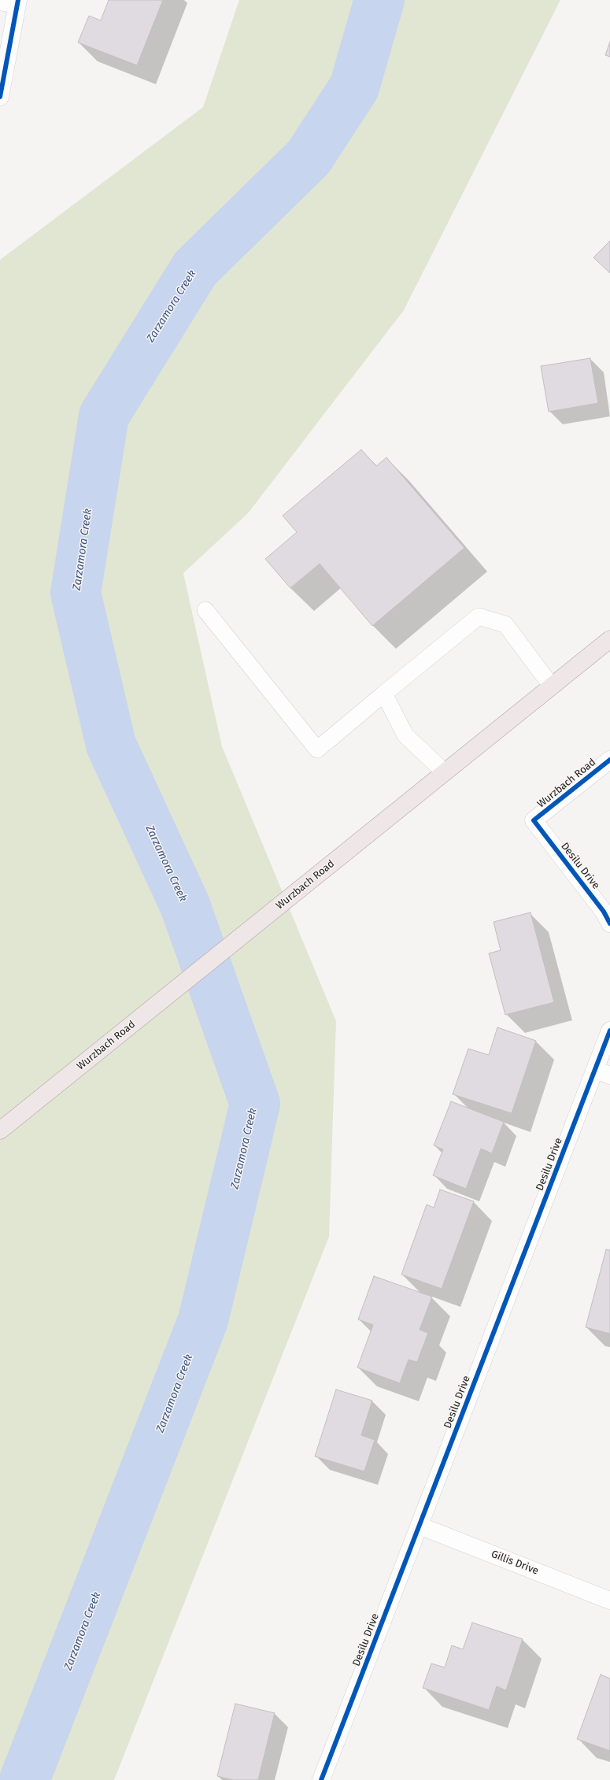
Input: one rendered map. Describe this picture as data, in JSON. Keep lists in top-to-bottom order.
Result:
{
  "streets": {
    "main road": ["Wurzbach Road"],
    "street": ["Desilu Drive", "Gillis Drive"]
  },
  "crossings": [
    ["Wurzbach Road", "Desilu Drive"],
    ["Desilu Drive", "Gillis Drive"]
  ],
  "water": ["Zarzamora Creek"]
}
